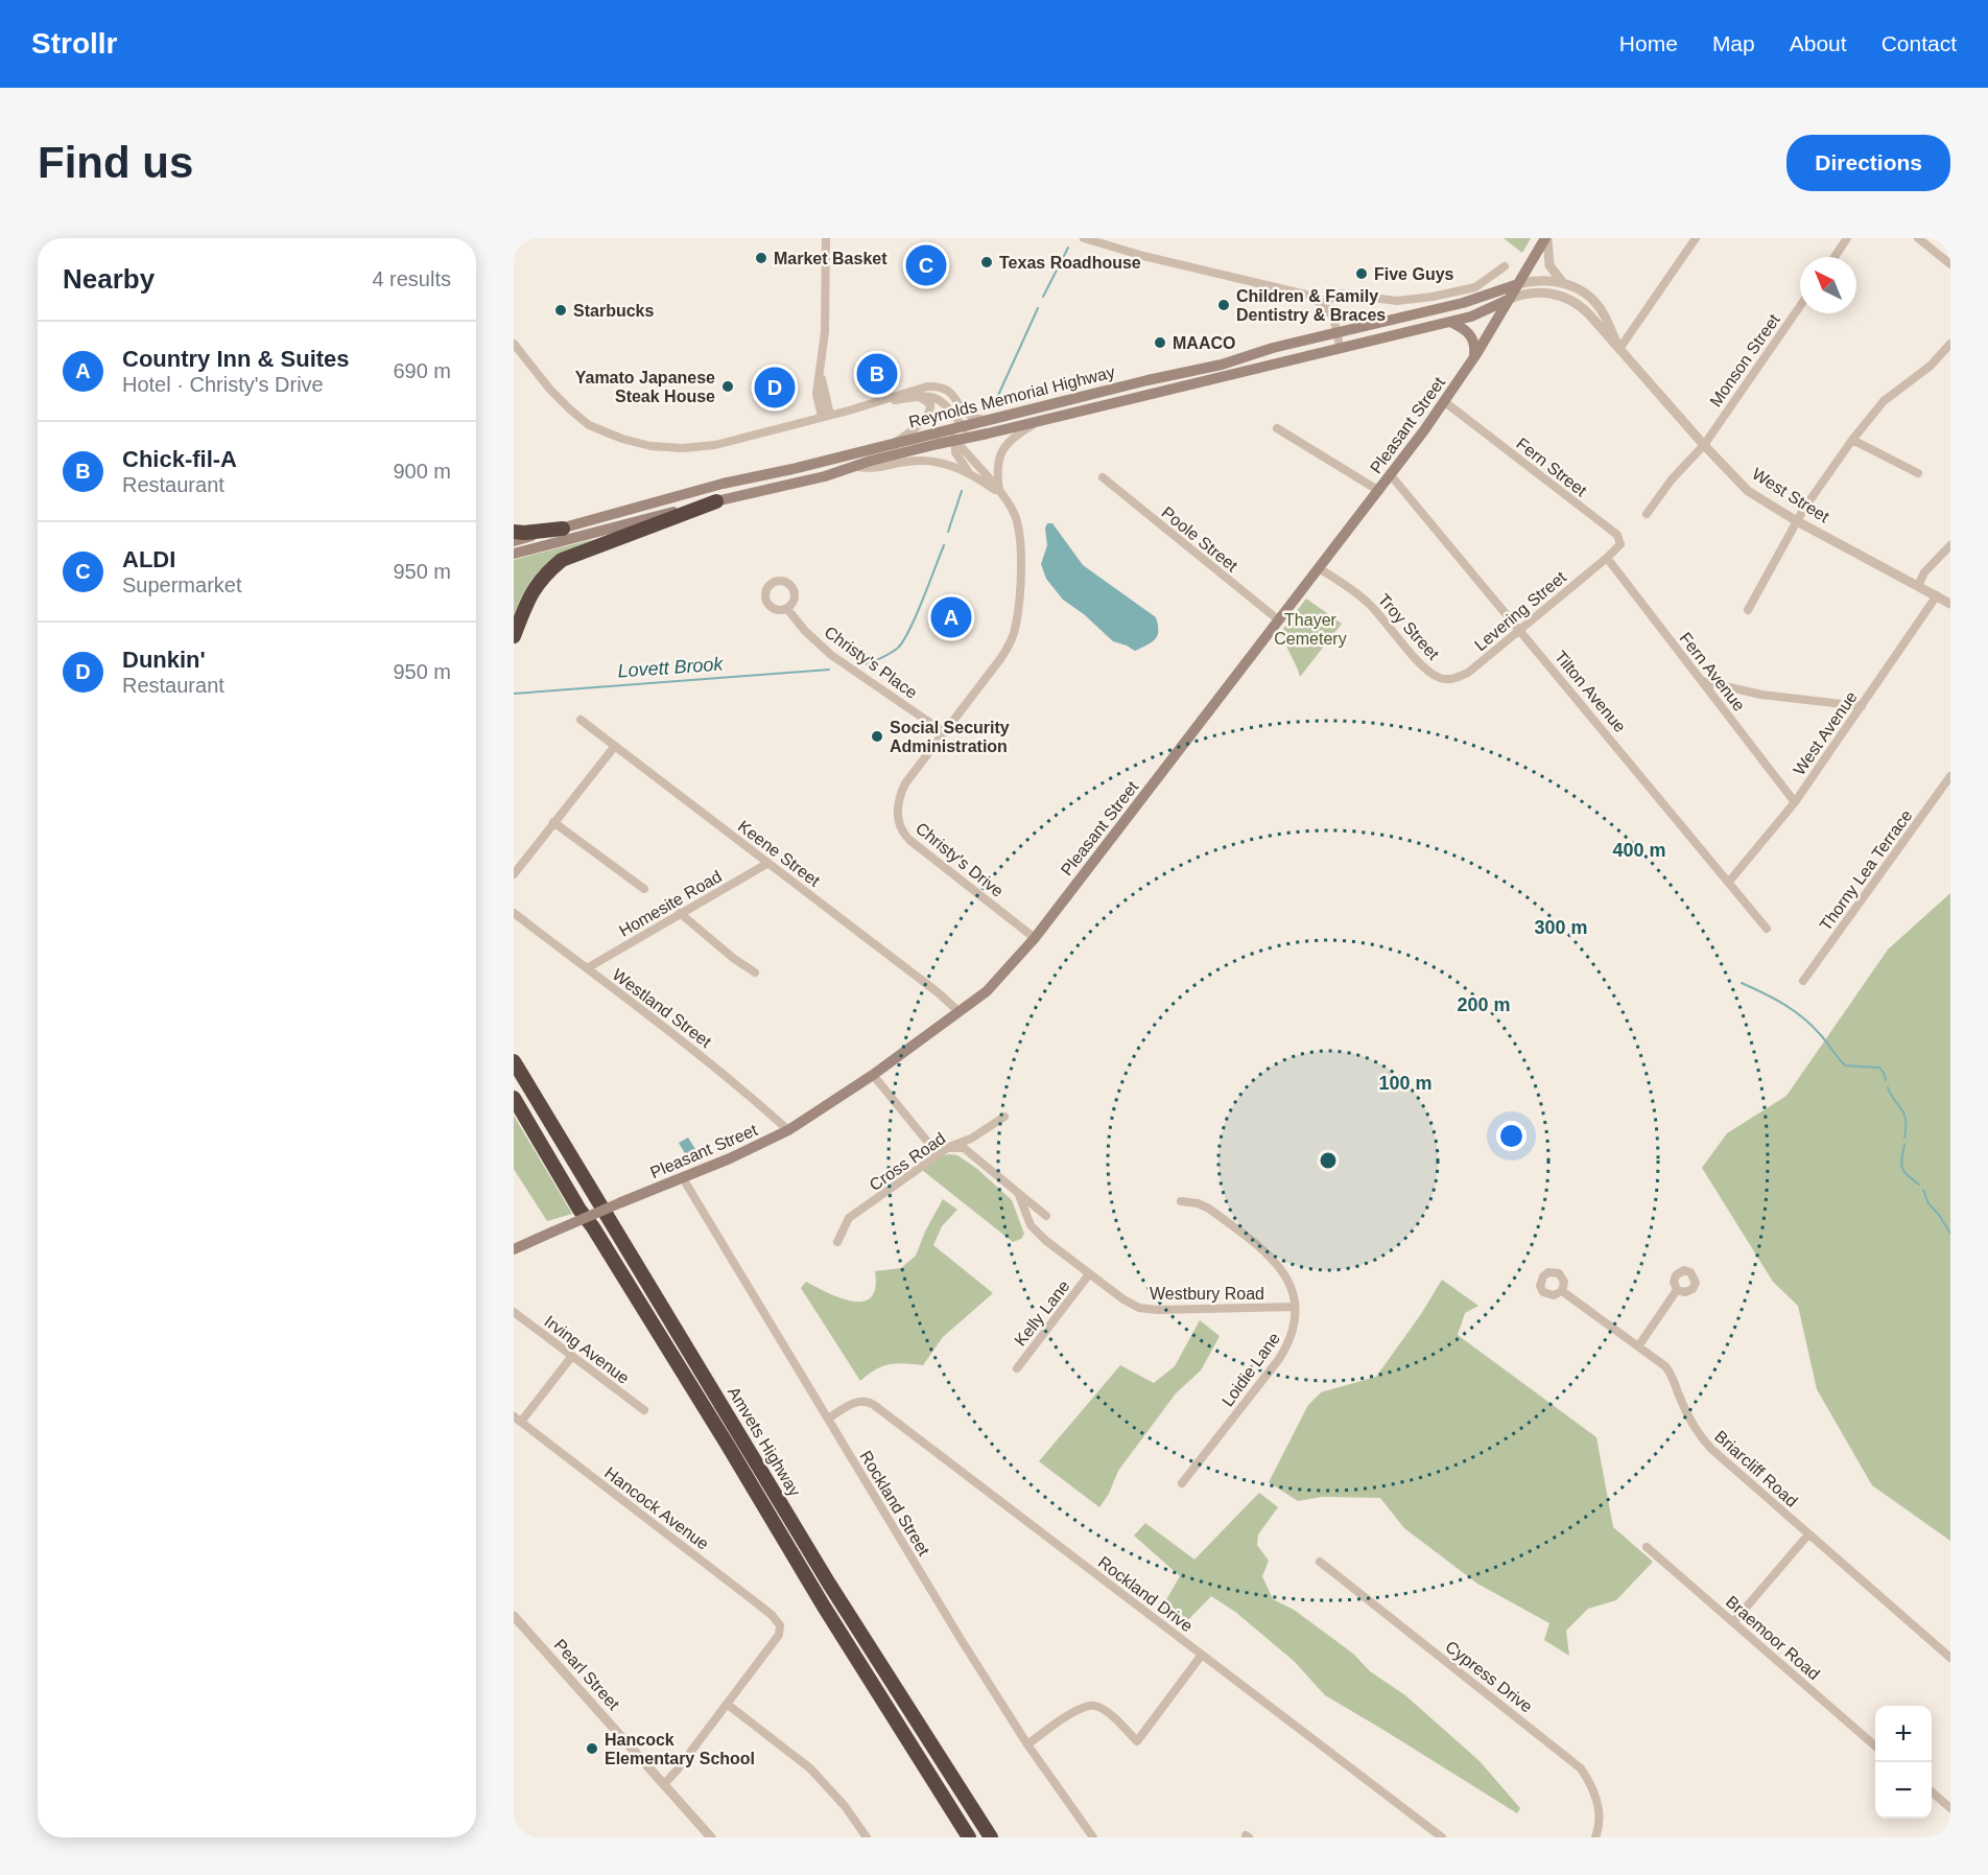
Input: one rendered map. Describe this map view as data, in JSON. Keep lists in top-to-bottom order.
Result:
{
  "streets": {
    "highway": ["Amvets Highway"],
    "main road": ["Reynolds Memorial Highway", "Pleasant Street"],
    "street": [
      "Monson Street",
      "Fern Street",
      "West Street",
      "Poole Street",
      "Levering Street",
      "Troy Street",
      "Christy's Place",
      "Fern Avenue",
      "Tilton Avenue",
      "West Avenue",
      "Keene Street",
      "Christy's Drive",
      "Thorny Lea Terrace",
      "Homesite Road",
      "Westland Street",
      "Cross Road",
      "Westbury Road",
      "Kelly Lane",
      "Irving Avenue",
      "Loidie Lane",
      "Briarcliff Road",
      "Rockland Street",
      "Hancock Avenue",
      "Rockland Drive",
      "Braemoor Road",
      "Pearl Street",
      "Cypress Drive"
    ]
  },
  "crossings": [
    ["Monson Street", "West Street"],
    ["Reynolds Memorial Highway", "Pleasant Street"],
    ["Reynolds Memorial Highway", "West Street"],
    ["Reynolds Memorial Highway", "Christy's Drive"],
    ["Pleasant Street", "Fern Street"],
    ["Pleasant Street", "West Street"],
    ["Pleasant Street", "Poole Street"],
    ["Pleasant Street", "Troy Street"],
    ["Pleasant Street", "Tilton Avenue"],
    ["Pleasant Street", "Keene Street"],
    ["Pleasant Street", "Christy's Drive"],
    ["Pleasant Street", "Westland Street"],
    ["Pleasant Street", "Rockland Street"],
    ["Fern Street", "Levering Street"],
    ["Fern Street", "Fern Avenue"],
    ["West Street", "West Avenue"],
    ["Levering Street", "Troy Street"],
    ["Levering Street", "Fern Avenue"],
    ["Levering Street", "Tilton Avenue"],
    ["Christy's Place", "Christy's Drive"],
    ["Fern Avenue", "West Avenue"],
    ["Tilton Avenue", "West Avenue"],
    ["Keene Street", "Homesite Road"],
    ["Homesite Road", "Westland Street"],
    ["Westbury Road", "Kelly Lane"],
    ["Westbury Road", "Loidie Lane"],
    ["Rockland Street", "Rockland Drive"]
  ],
  "water": ["Lovett Brook"],
  "parks": ["Thayer Cemetery"],
  "places": [
    "Market Basket",
    "Texas Roadhouse",
    "Five Guys",
    "Children & Family Dentistry & Braces",
    "Starbucks",
    "MAACO",
    "Yamato Japanese Steak House",
    "Social Security Administration",
    "Hancock Elementary School"
  ],
  "north": "top left",
  "page": {
    "header": "Strollr",
    "nav": [
      "Home",
      "Map",
      "About",
      "Contact"
    ],
    "buttons": "Directions",
    "title": "Find us",
    "heading": ["Nearby", "4 results"],
    "pins": [
      "C",
      "B",
      "D",
      "A"
    ],
    "list": [
      {
        "mark": "A",
        "name": "Country Inn & Suites",
        "note": "Hotel · Christy's Drive",
        "value": "690 m"
      },
      {
        "mark": "B",
        "name": "Chick-fil-A",
        "note": "Restaurant",
        "value": "900 m"
      },
      {
        "mark": "C",
        "name": "ALDI",
        "note": "Supermarket",
        "value": "950 m"
      },
      {
        "mark": "D",
        "name": "Dunkin'",
        "note": "Restaurant",
        "value": "950 m"
      }
    ],
    "map_buttons": ["+", "−"]
  },
  "rings": [
    "400 m",
    "300 m",
    "200 m",
    "100 m"
  ]
}
